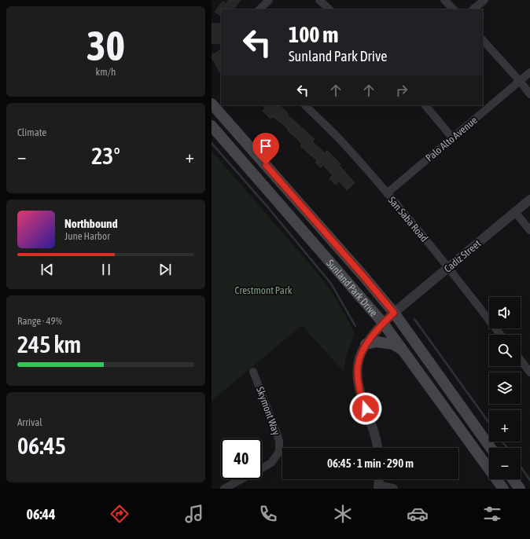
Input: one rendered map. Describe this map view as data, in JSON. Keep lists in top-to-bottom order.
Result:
{
  "streets": {
    "main road": ["Sunland Park Drive"],
    "street": [
      "Palo Alto Avenue",
      "San Saba Road",
      "Cadiz Street",
      "Skymont Way"
    ]
  },
  "crossings": [
    ["Palo Alto Avenue", "San Saba Road"],
    ["San Saba Road", "Cadiz Street"],
    ["Cadiz Street", "Sunland Park Drive"]
  ],
  "parks": ["Crestmont Park"],
  "page": {
    "tile": [
      ["30", "km/h"],
      "Climate",
      ["Range · 49%", "245 km"],
      ["Arrival", "06:45"]
    ],
    "turn": ["100 m", "Sunland Park Drive"],
    "heat": ["−", "23°", "+"],
    "song": ["Northbound", "June Harbor"],
    "map_buttons": ["+", "−"],
    "limit": "40",
    "trip": "06:45 · 1 min · 290 m",
    "tabs": "06:44"
  }
}
